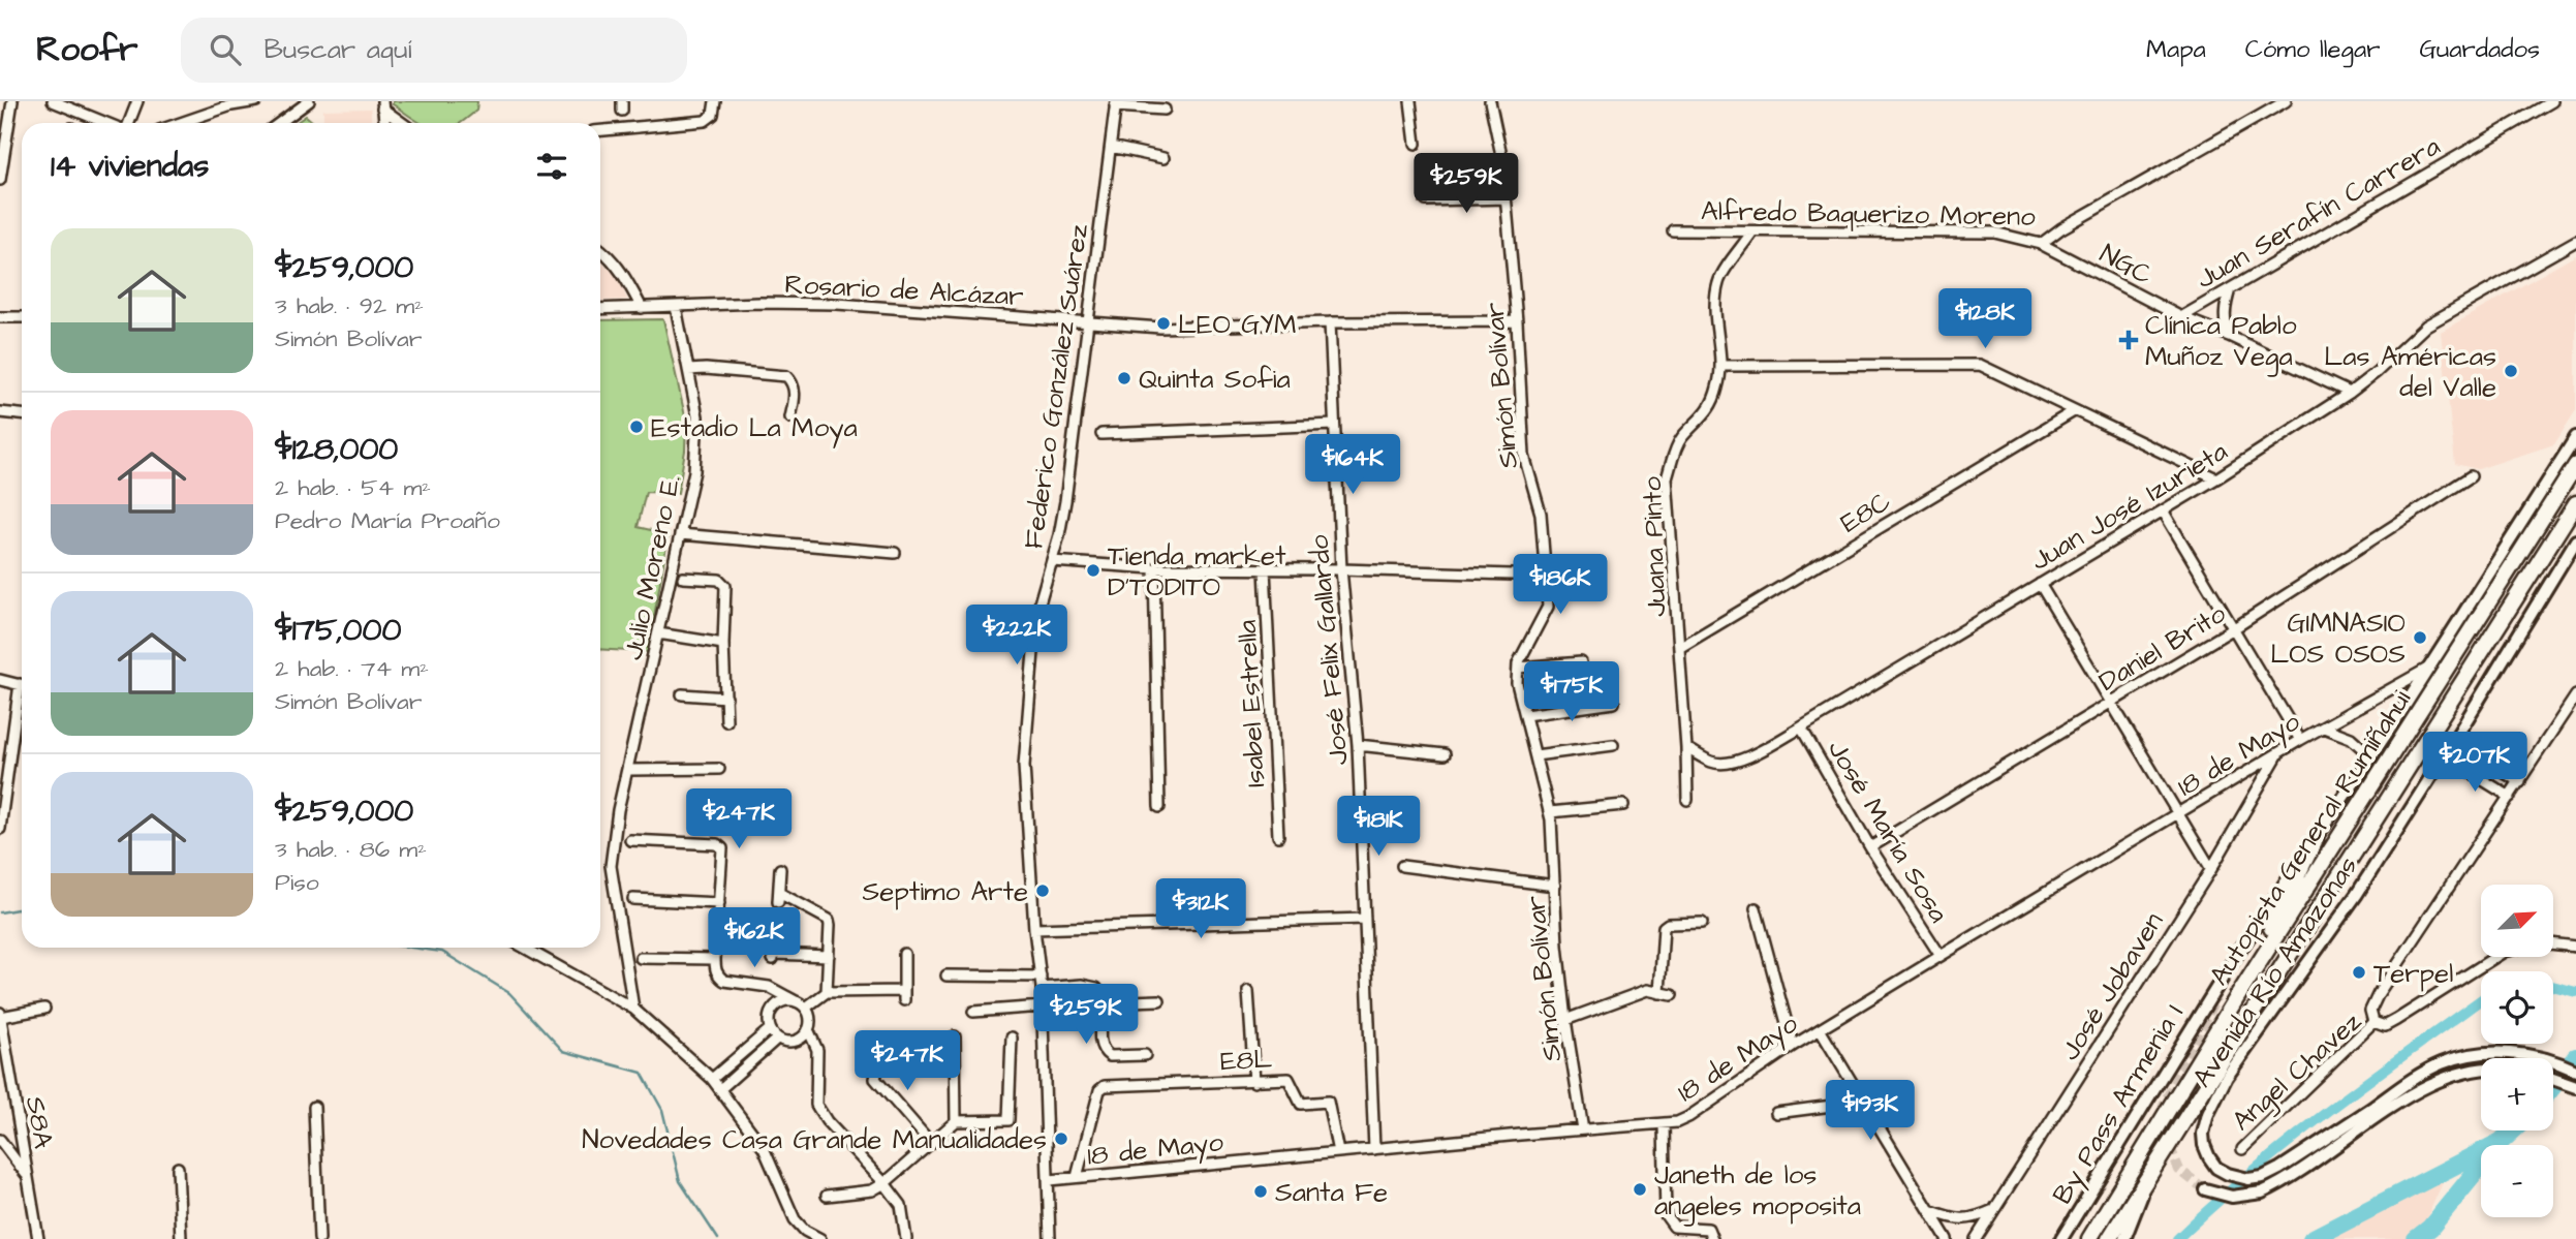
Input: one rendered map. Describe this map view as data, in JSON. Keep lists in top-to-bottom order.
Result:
{
  "streets": {
    "highway": ["Autopista General Rumiñahui"],
    "main road": ["Avenida Río Amazonas", "By Pass Armenia I"],
    "street": [
      "Juan Serafín Carrera",
      "Alfredo Baquerizo Moreno",
      "NGC",
      "Rosario de Alcázar",
      "Simón Bolívar",
      "Federico González Suárez",
      "Juan José Izurieta",
      "E8C",
      "Juana Pinto",
      "Julio Moreno E.",
      "Daniel Brito",
      "José Felix Gallardo",
      "Isabel Estrella",
      "18 de Mayo",
      "José María Sosa",
      "José Jobaven",
      "E8L",
      "Angel Chavez",
      "S8A"
    ]
  },
  "crossings": [
    ["Juan Serafín Carrera", "NGC"],
    ["Alfredo Baquerizo Moreno", "NGC"],
    ["Alfredo Baquerizo Moreno", "Juana Pinto"],
    ["NGC", "Juan José Izurieta"],
    ["Rosario de Alcázar", "Simón Bolívar"],
    ["Rosario de Alcázar", "Federico González Suárez"],
    ["Rosario de Alcázar", "Julio Moreno E."],
    ["Rosario de Alcázar", "José Felix Gallardo"],
    ["Simón Bolívar", "18 de Mayo"],
    ["Federico González Suárez", "18 de Mayo"],
    ["Juan José Izurieta", "Juana Pinto"],
    ["Juan José Izurieta", "José María Sosa"],
    ["E8C", "Juana Pinto"],
    ["Daniel Brito", "José María Sosa"],
    ["José Felix Gallardo", "18 de Mayo"],
    ["18 de Mayo", "José María Sosa"],
    ["18 de Mayo", "José Jobaven"],
    ["18 de Mayo", "E8L"],
    ["18 de Mayo", "By Pass Armenia I"]
  ],
  "places": {
    "other": [
      "LEO GYM",
      "Las Américas del Valle",
      "Quinta Sofia",
      "Estadio La Moya",
      "Tienda market D'TODITO",
      "GIMNASIO LOS OSOS",
      "Septimo Arte",
      "Terpel",
      "Novedades Casa Grande Manualidades",
      "Janeth de los angeles moposita",
      "Santa Fe"
    ],
    "health": ["Clínica Pablo Muñoz Vega"]
  },
  "north": "top right",
  "page": {
    "header": "Roofr",
    "search": "Buscar aquí",
    "nav": ["Mapa", "Cómo llegar", "Guardados"],
    "heading": "14 viviendas",
    "price": [
      "$259K",
      "$128K",
      "$164K",
      "$186K",
      "$222K",
      "$175K",
      "$207K",
      "$247K",
      "$181K",
      "$312K",
      "$162K",
      "$259K",
      "$247K",
      "$193K"
    ],
    "list": [
      {
        "name": "$259,000",
        "note": "3 hab. · 92 m² · Simón Bolívar"
      },
      {
        "name": "$128,000",
        "note": "2 hab. · 54 m² · Pedro María Proaño"
      },
      {
        "name": "$175,000",
        "note": "2 hab. · 74 m² · Simón Bolívar"
      },
      {
        "name": "$259,000",
        "note": "3 hab. · 86 m² · Piso"
      }
    ],
    "map_buttons": ["+", "−"]
  }
}
